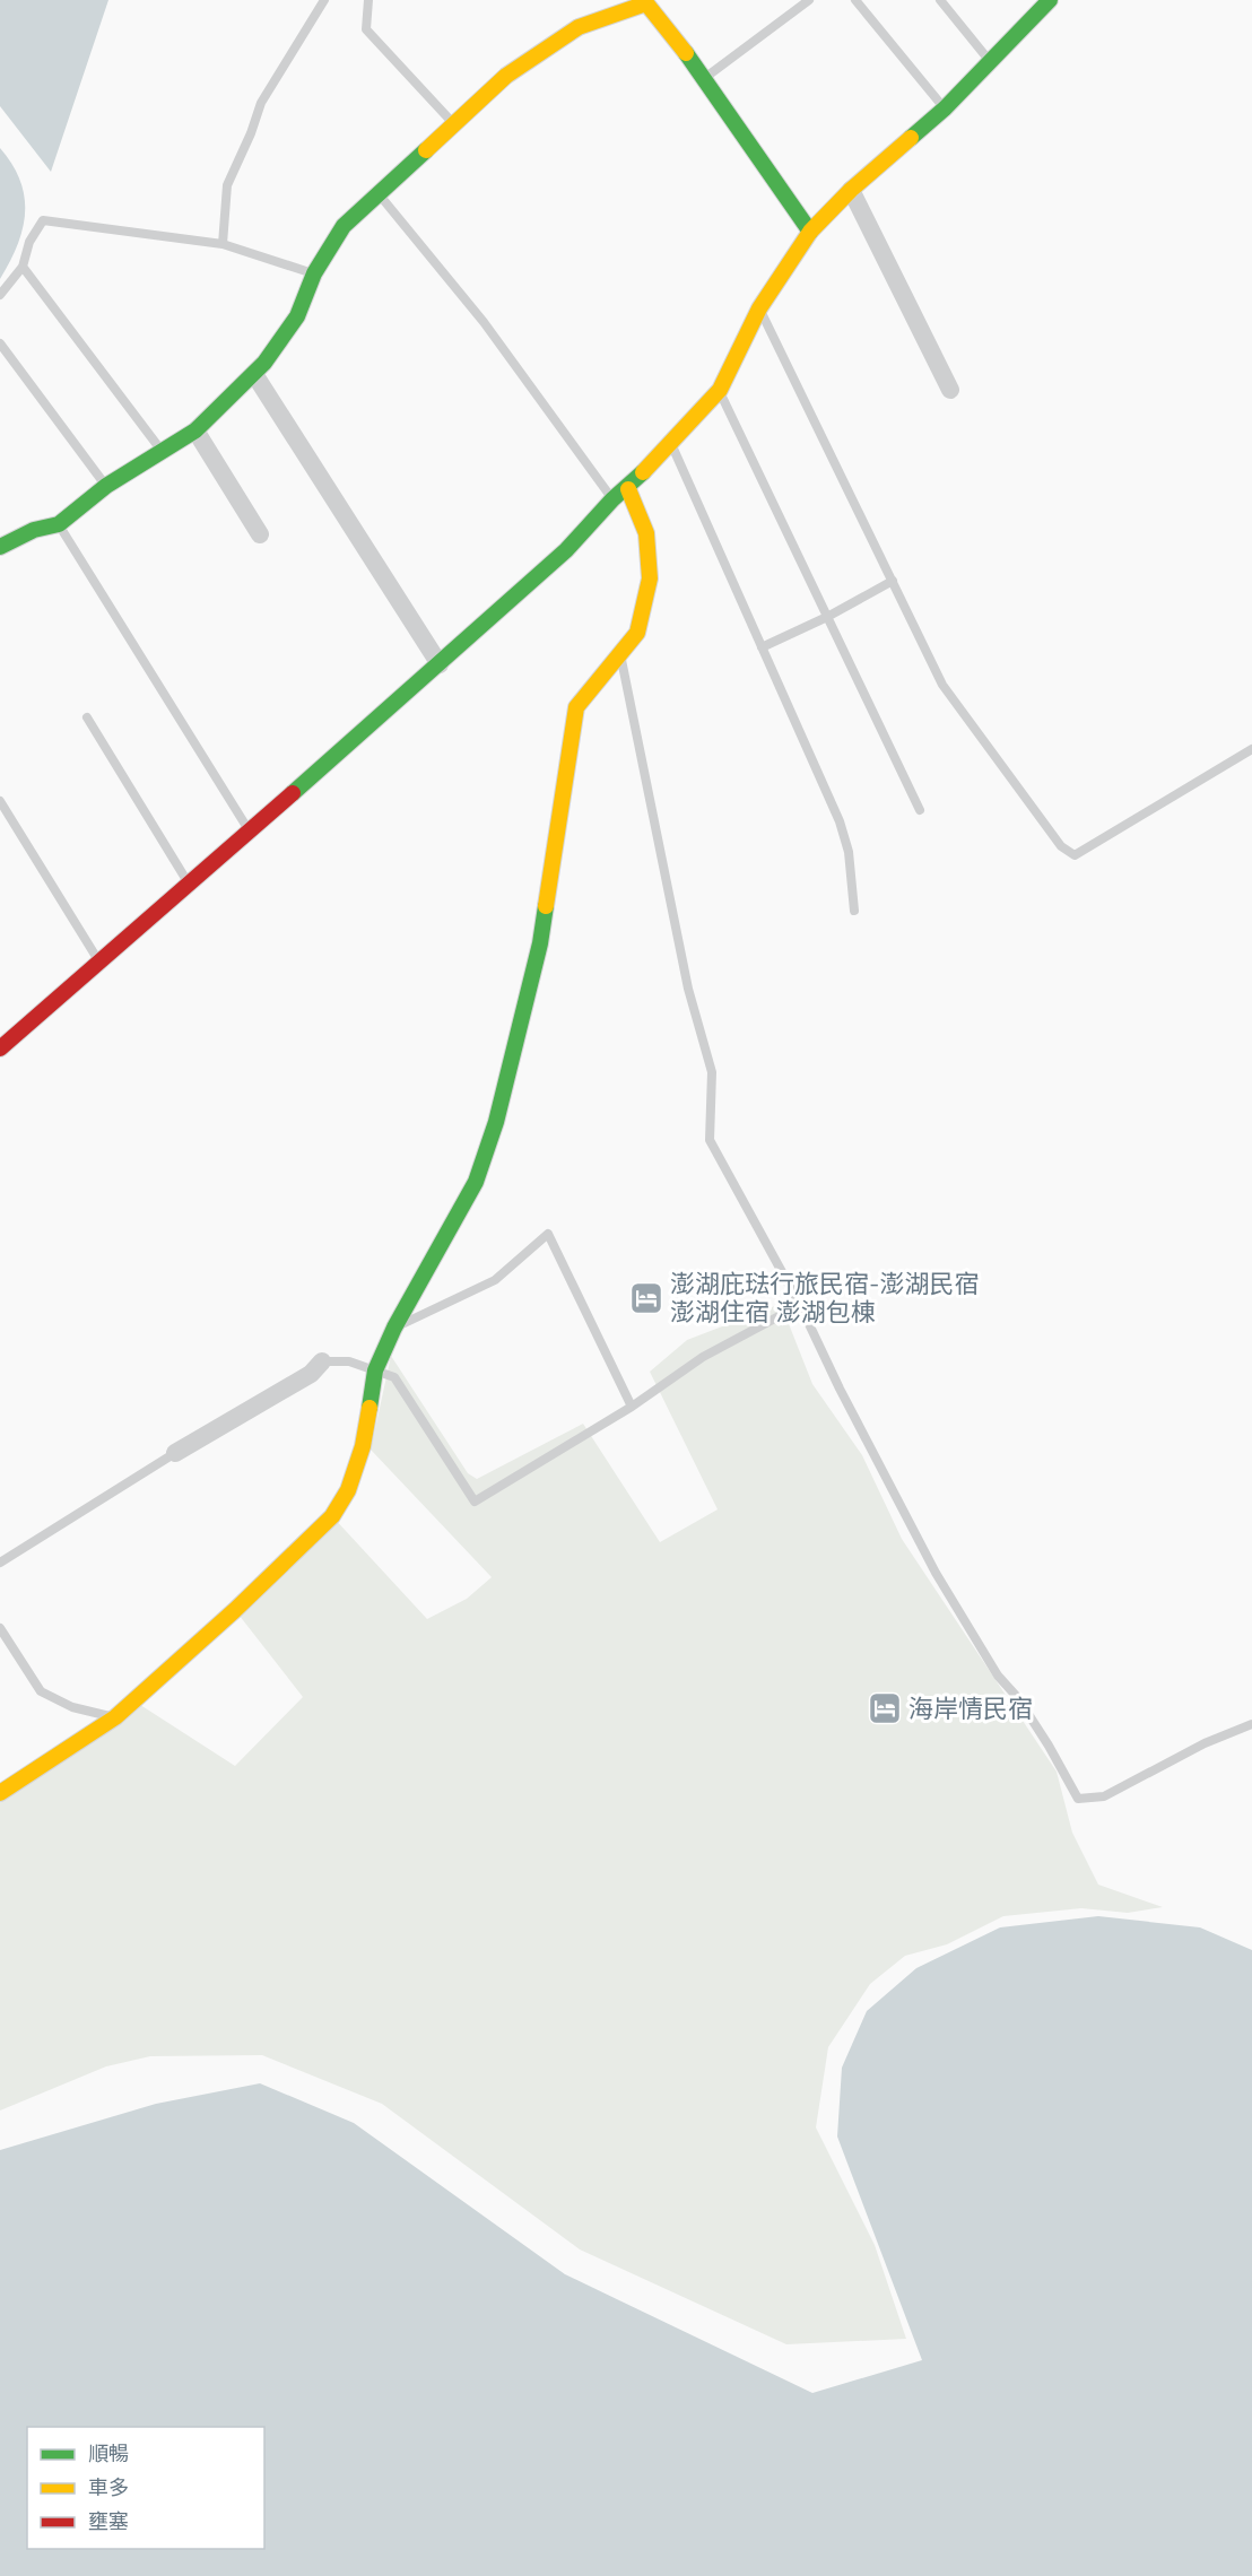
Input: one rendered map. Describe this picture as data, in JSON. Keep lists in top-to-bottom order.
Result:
{
  "places": {
    "hotel": ["澎湖庇琺行旅民宿-澎湖民宿 澎湖住宿 澎湖包棟", "海岸情民宿"]
  },
  "legend": ["順暢", "車多", "壅塞"]
}
